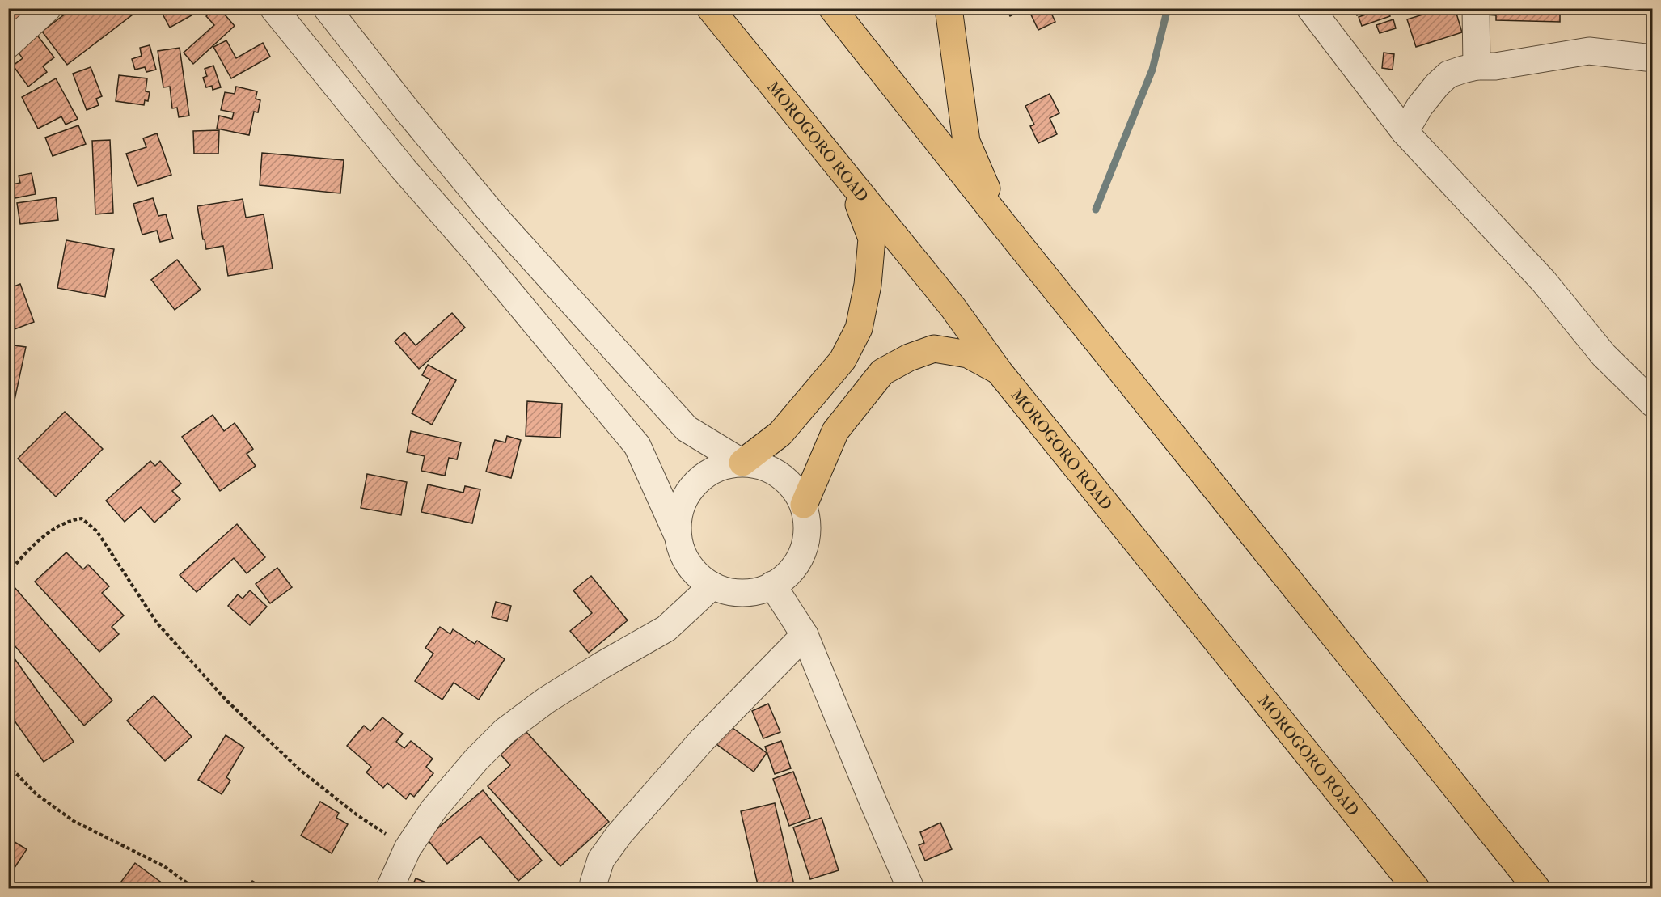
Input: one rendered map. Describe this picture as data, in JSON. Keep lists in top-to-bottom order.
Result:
{
  "streets": {
    "highway": ["MOROGORO ROAD"]
  }
}
